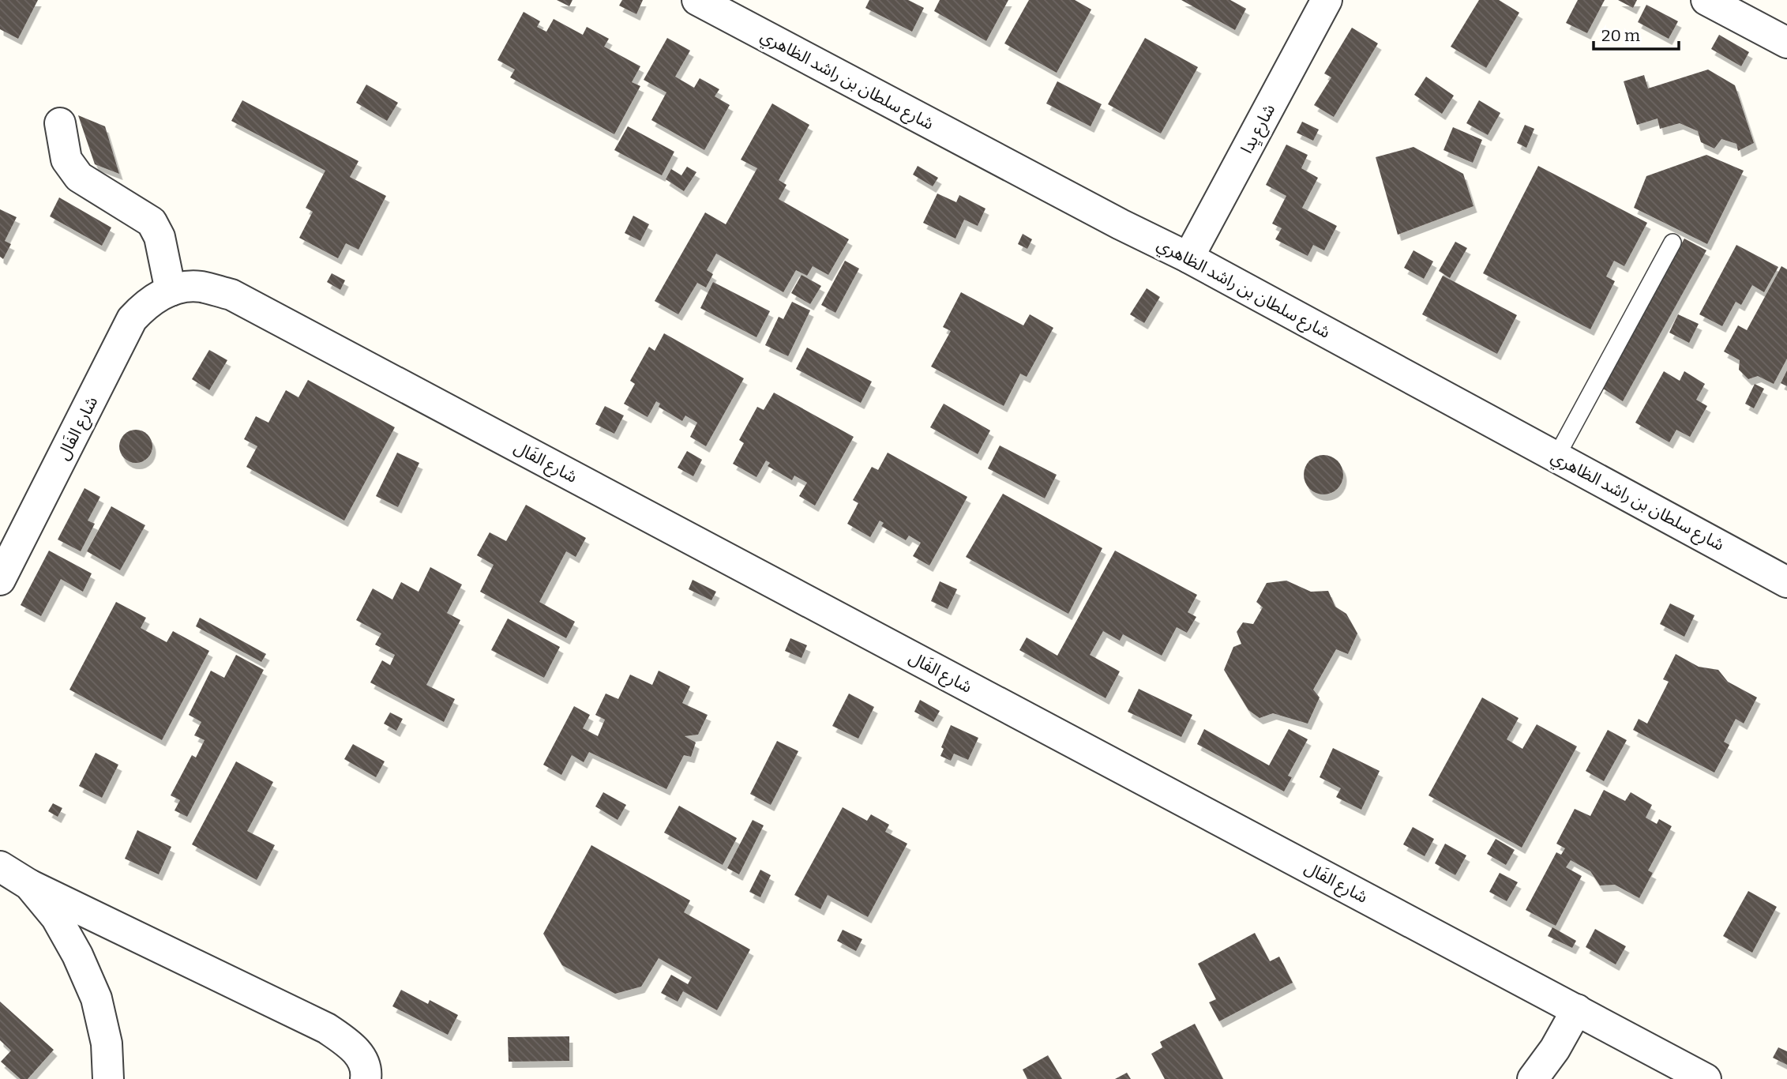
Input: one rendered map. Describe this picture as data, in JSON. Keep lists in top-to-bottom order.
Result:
{
  "streets": {
    "street": ["شارع سلطان بن راشد الظاهري", "شارع يِدا", "شارع الفَال"]
  },
  "crossings": [
    ["شارع سلطان بن راشد الظاهري", "شارع يِدا"]
  ],
  "scale_bar": "20 m"
}
